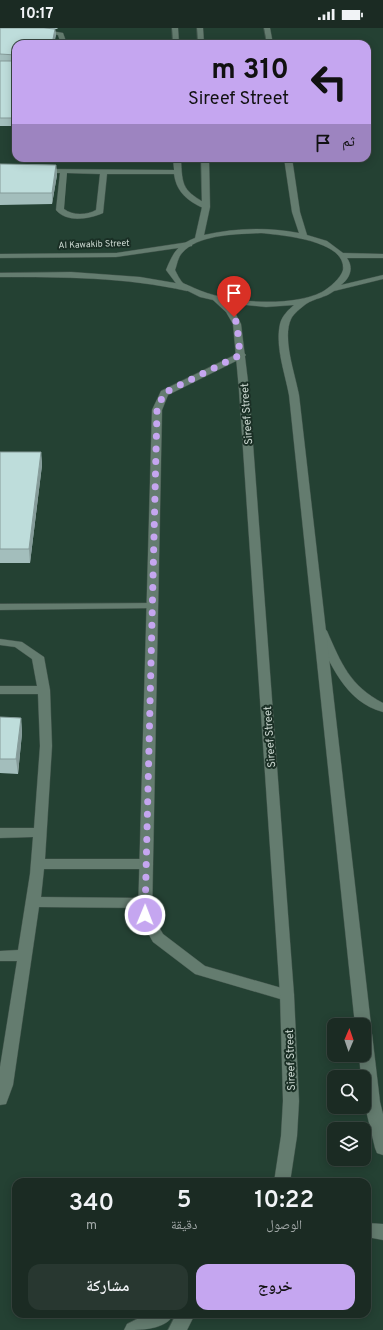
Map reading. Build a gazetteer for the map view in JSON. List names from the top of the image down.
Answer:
{
  "streets": {
    "main road": ["Al Kawakib Street", "Sireef Street"]
  },
  "north": "top",
  "page": {
    "status": "10:17",
    "turn": ["310 m", "Sireef Street"],
    "then": "ثم",
    "eta": [
      "10:22",
      "الوصول",
      "5",
      "دقيقة",
      "340",
      "m"
    ],
    "buttons": ["خروج", "مشاركة"]
  }
}
